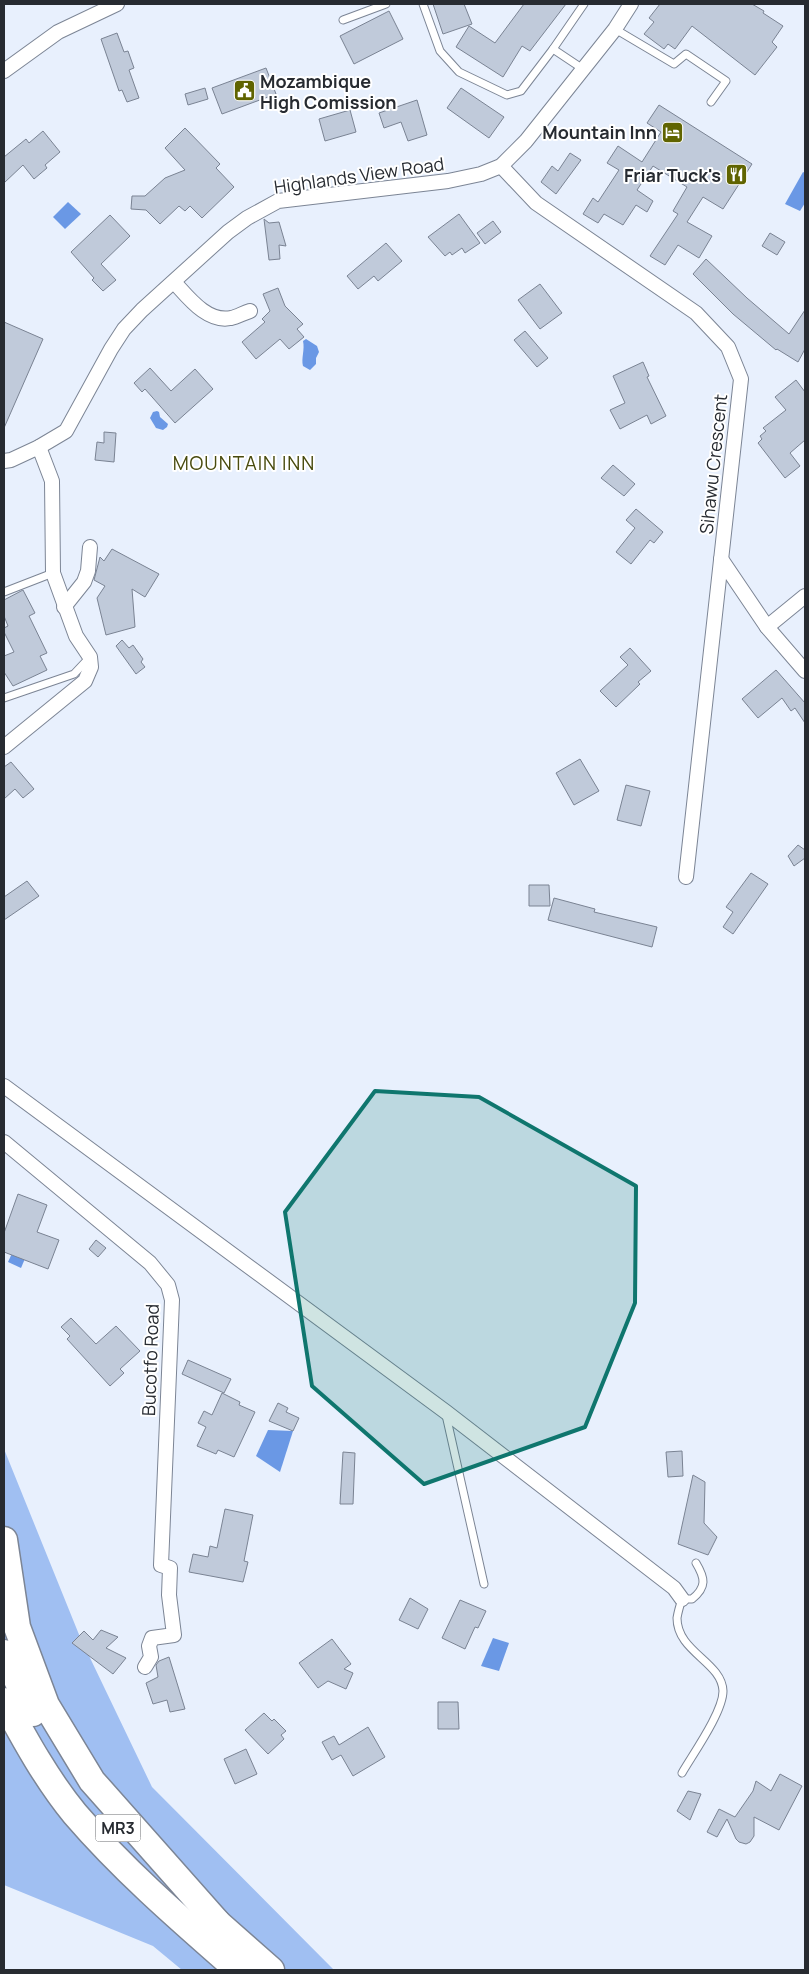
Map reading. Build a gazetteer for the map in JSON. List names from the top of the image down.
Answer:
{
  "streets": {
    "highway": ["MR3"],
    "street": ["Highlands View Road", "Sihawu Crescent", "Bucotfo Road"]
  },
  "crossings": [
    ["Highlands View Road", "Sihawu Crescent"]
  ],
  "districts": ["MOUNTAIN INN"],
  "places": {
    "public building": ["Mozambique High Comission"],
    "hotel": ["Mountain Inn"],
    "restaurant": ["Friar Tuck's"]
  }
}
